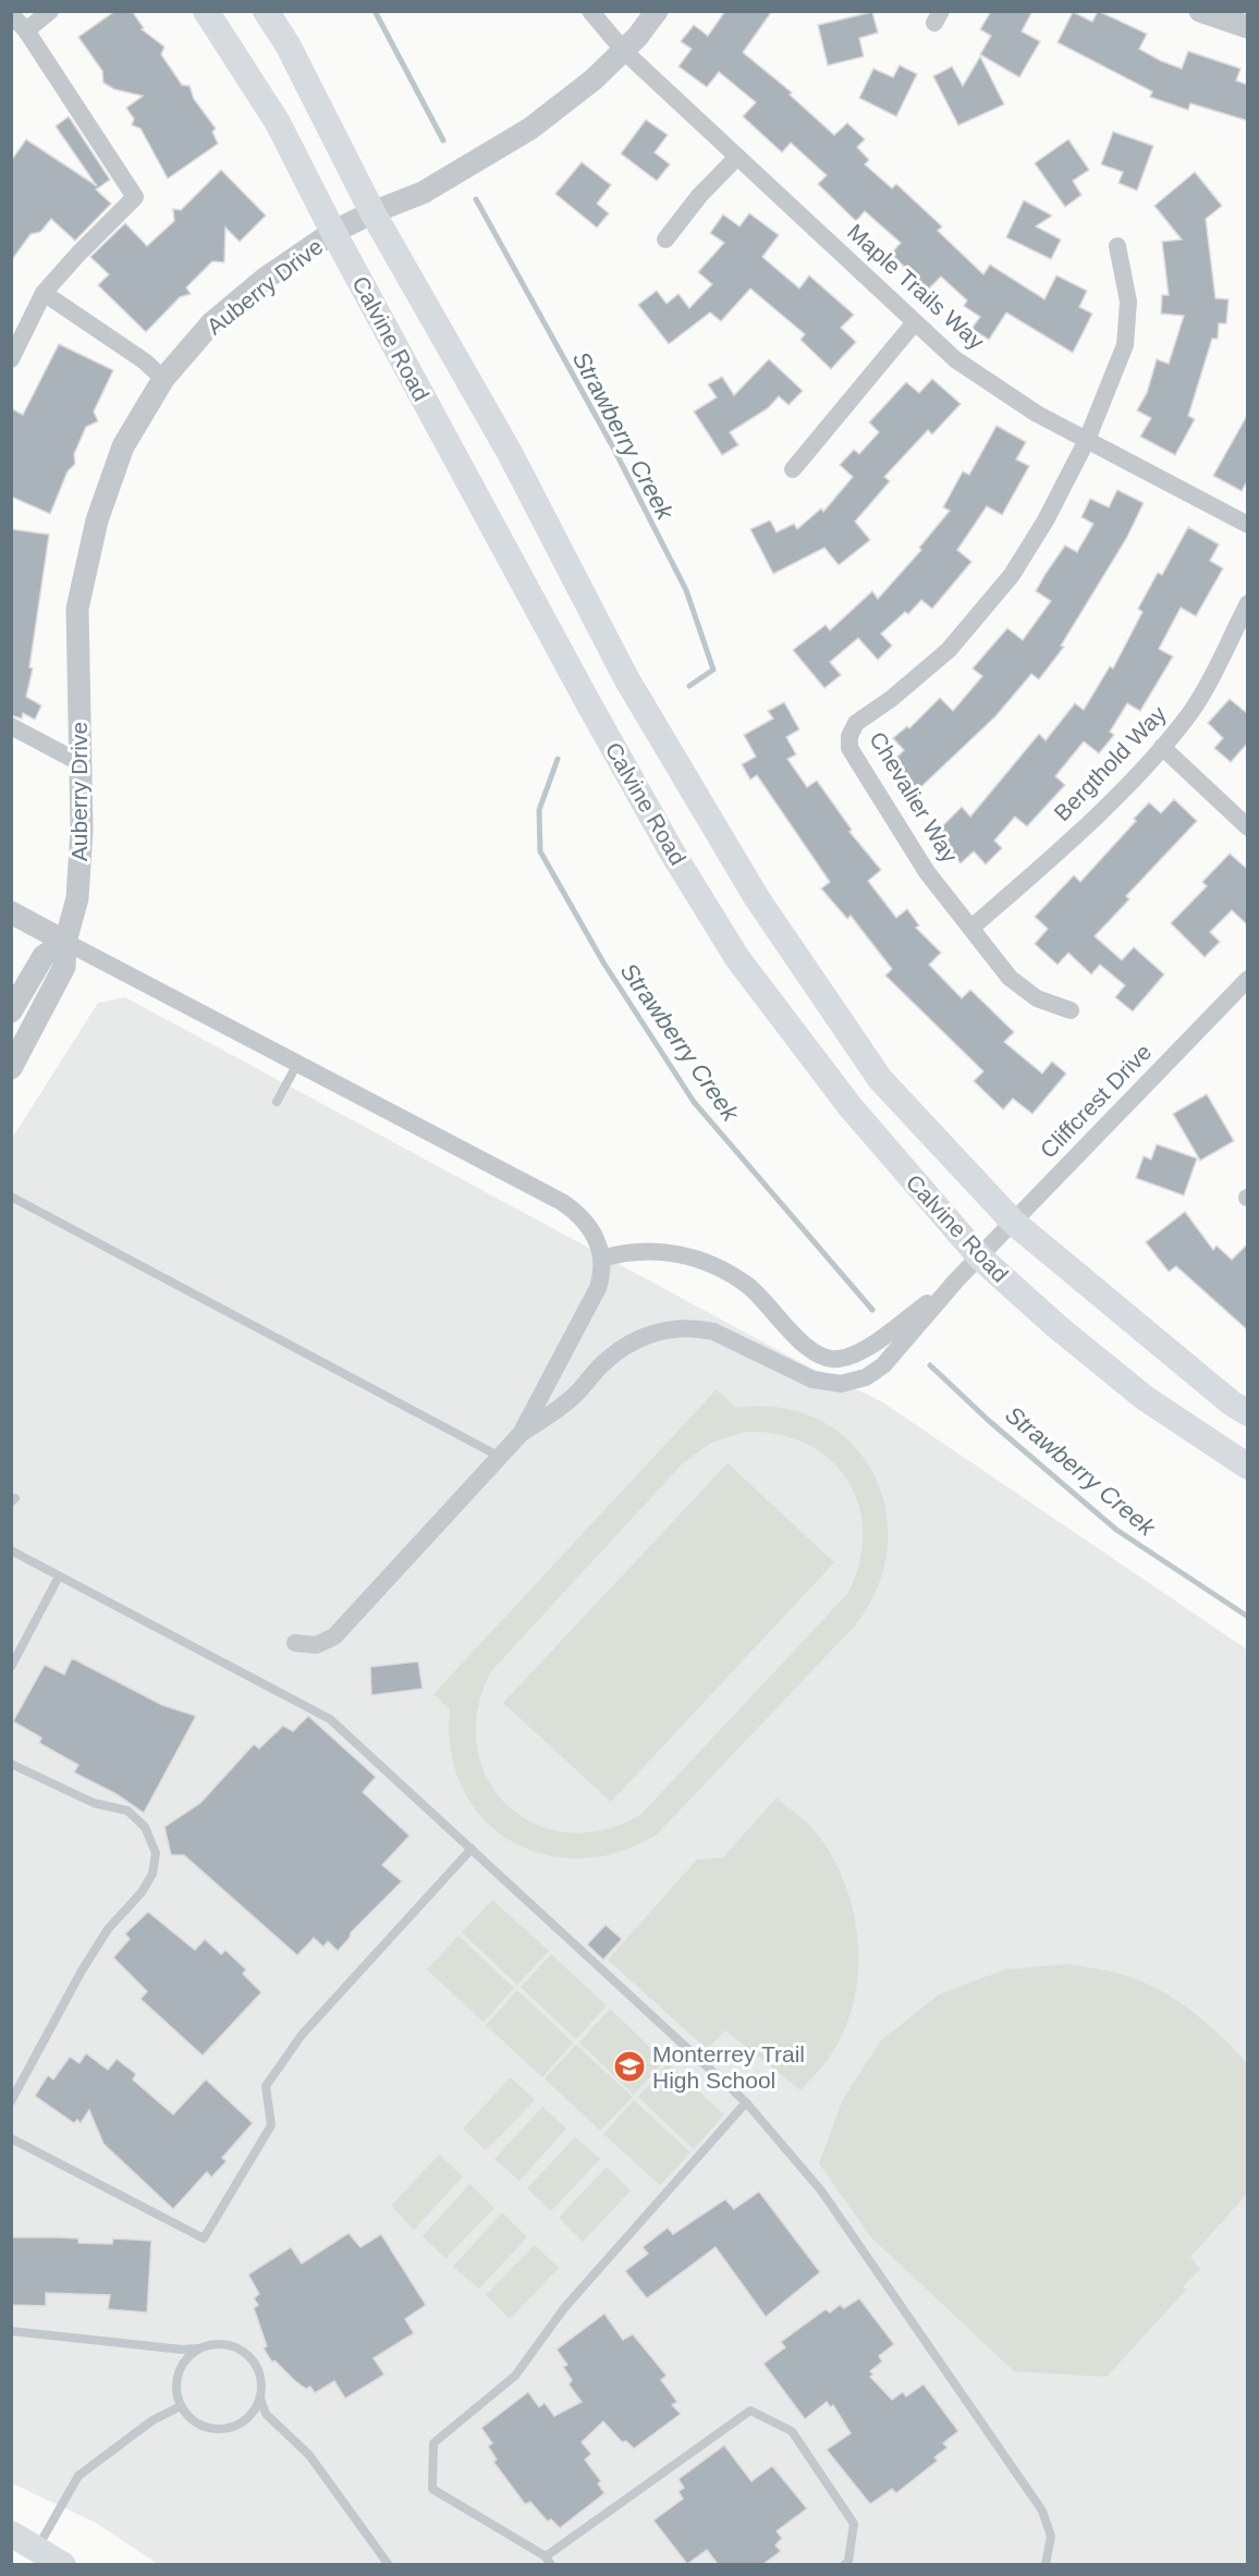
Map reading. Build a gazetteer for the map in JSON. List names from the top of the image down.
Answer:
{
  "streets": {
    "main road": ["Calvine Road"],
    "street": [
      "Auberry Drive",
      "Maple Trails Way",
      "Bergthold Way",
      "Chevalier Way",
      "Cliffcrest Drive"
    ]
  },
  "crossings": [
    ["Auberry Drive", "Maple Trails Way"],
    ["Auberry Drive", "Calvine Road"],
    ["Maple Trails Way", "Chevalier Way"],
    ["Calvine Road", "Cliffcrest Drive"],
    ["Bergthold Way", "Chevalier Way"]
  ],
  "water": ["Strawberry Creek"],
  "places": {
    "school or university": ["Monterrey Trail High School"]
  }
}
